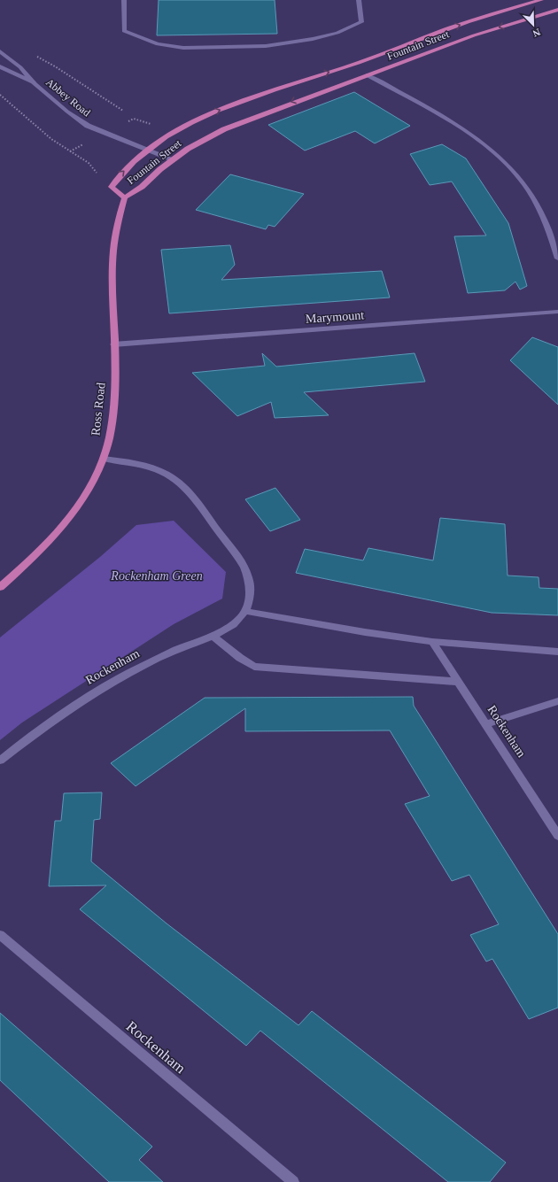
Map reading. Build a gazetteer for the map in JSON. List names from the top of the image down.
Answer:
{
  "streets": {
    "main road": ["Fountain Street", "Ross Road"],
    "street": ["Abbey Road", "Marymount", "Rockenham"]
  },
  "crossings": [
    ["Fountain Street", "Abbey Road"],
    ["Fountain Street", "Ross Road"],
    ["Marymount", "Ross Road"],
    ["Ross Road", "Rockenham"]
  ],
  "parks": ["Rockenham Green"],
  "north": "bottom right"
}
